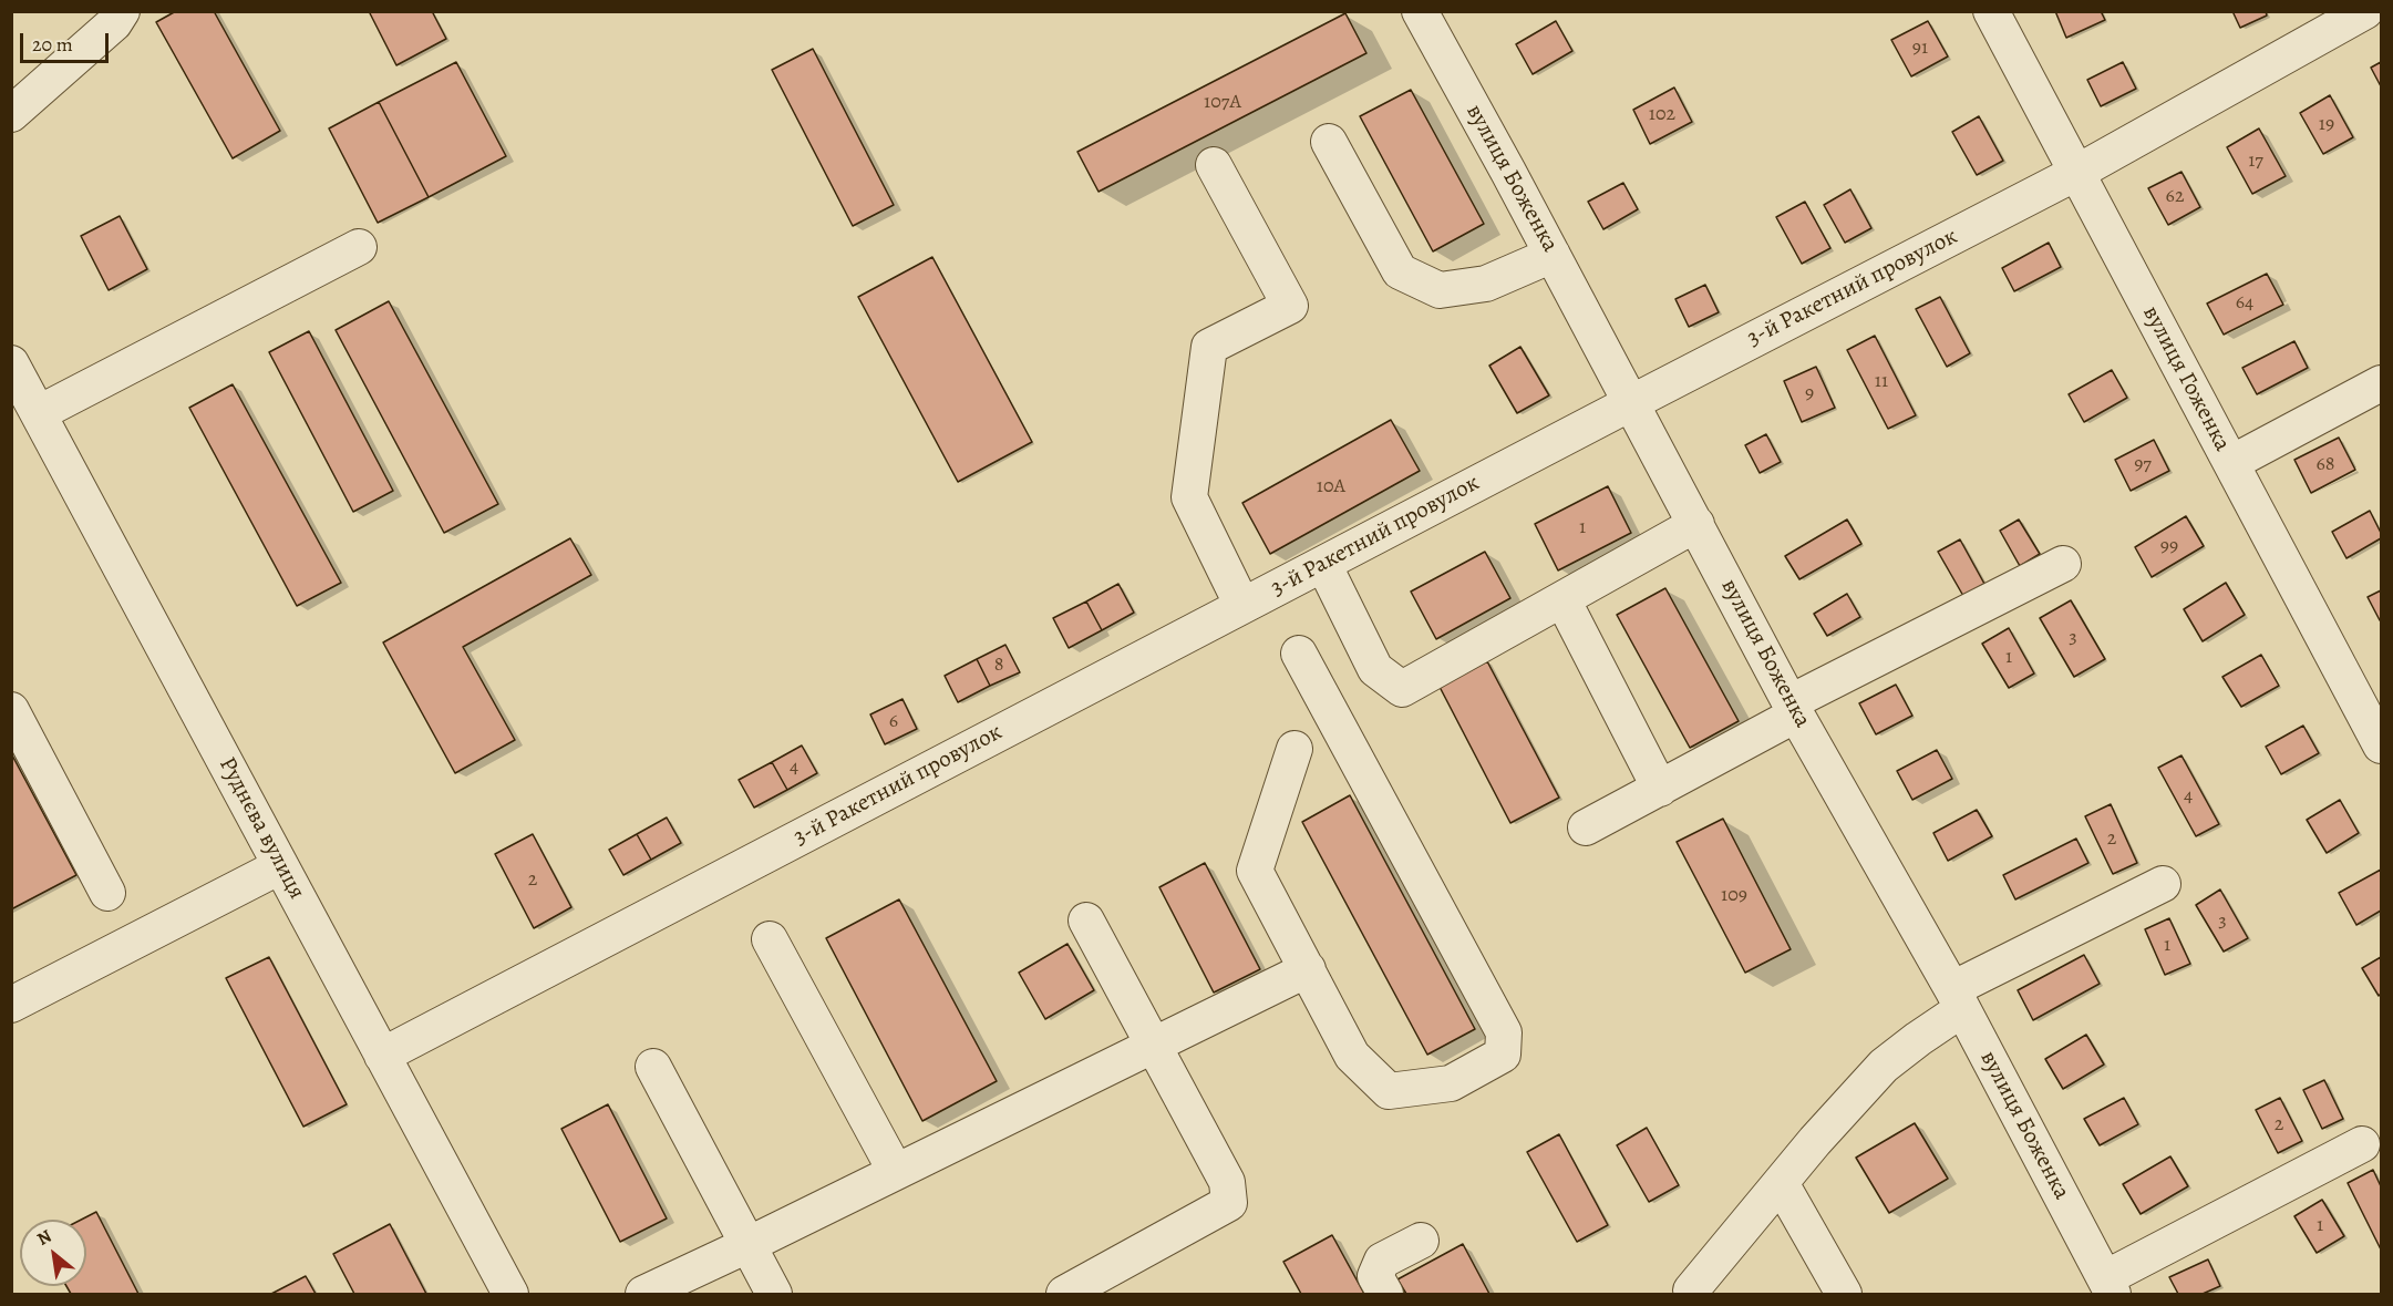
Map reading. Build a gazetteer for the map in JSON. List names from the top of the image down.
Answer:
{
  "streets": {
    "street": [
      "вулиця Боженка",
      "3-й Ракетний провулок",
      "вулиця Гоженка",
      "Руднєва вулиця"
    ]
  },
  "crossings": [
    ["вулиця Боженка", "3-й Ракетний провулок"],
    ["3-й Ракетний провулок", "вулиця Гоженка"],
    ["3-й Ракетний провулок", "Руднєва вулиця"]
  ],
  "house_numbers": [
    "91",
    "107А",
    "102",
    "19",
    "17",
    "62",
    "64",
    "11",
    "9",
    "97",
    "68",
    "10А",
    "1",
    "99",
    "3",
    "1",
    "8",
    "6",
    "4",
    "4",
    "2",
    "2",
    "109",
    "3",
    "1",
    "2",
    "1"
  ],
  "scale_bar": "20 m",
  "north": "top left"
}
